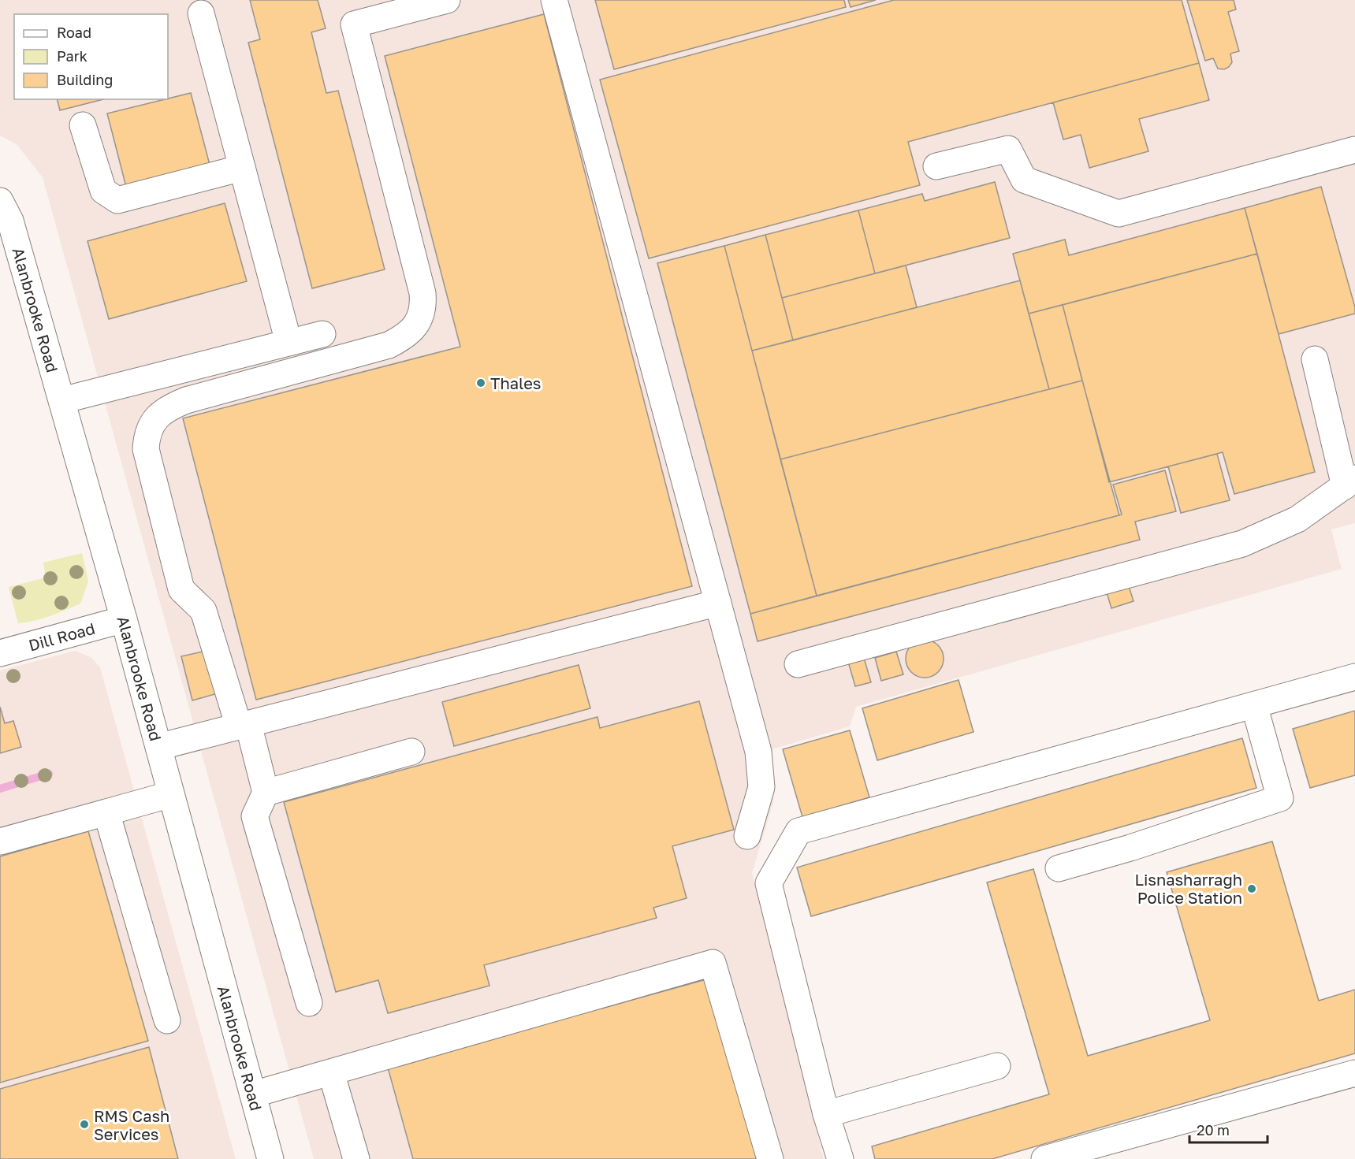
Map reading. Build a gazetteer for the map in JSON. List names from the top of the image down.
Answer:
{
  "streets": {
    "street": ["Alanbrooke Road", "Dill Road"]
  },
  "crossings": [
    ["Alanbrooke Road", "Dill Road"]
  ],
  "places": ["Thales", "Lisnasharragh Police Station", "RMS Cash Services"],
  "legend": ["Road", "Park", "Building"],
  "scale_bar": "20 m"
}
